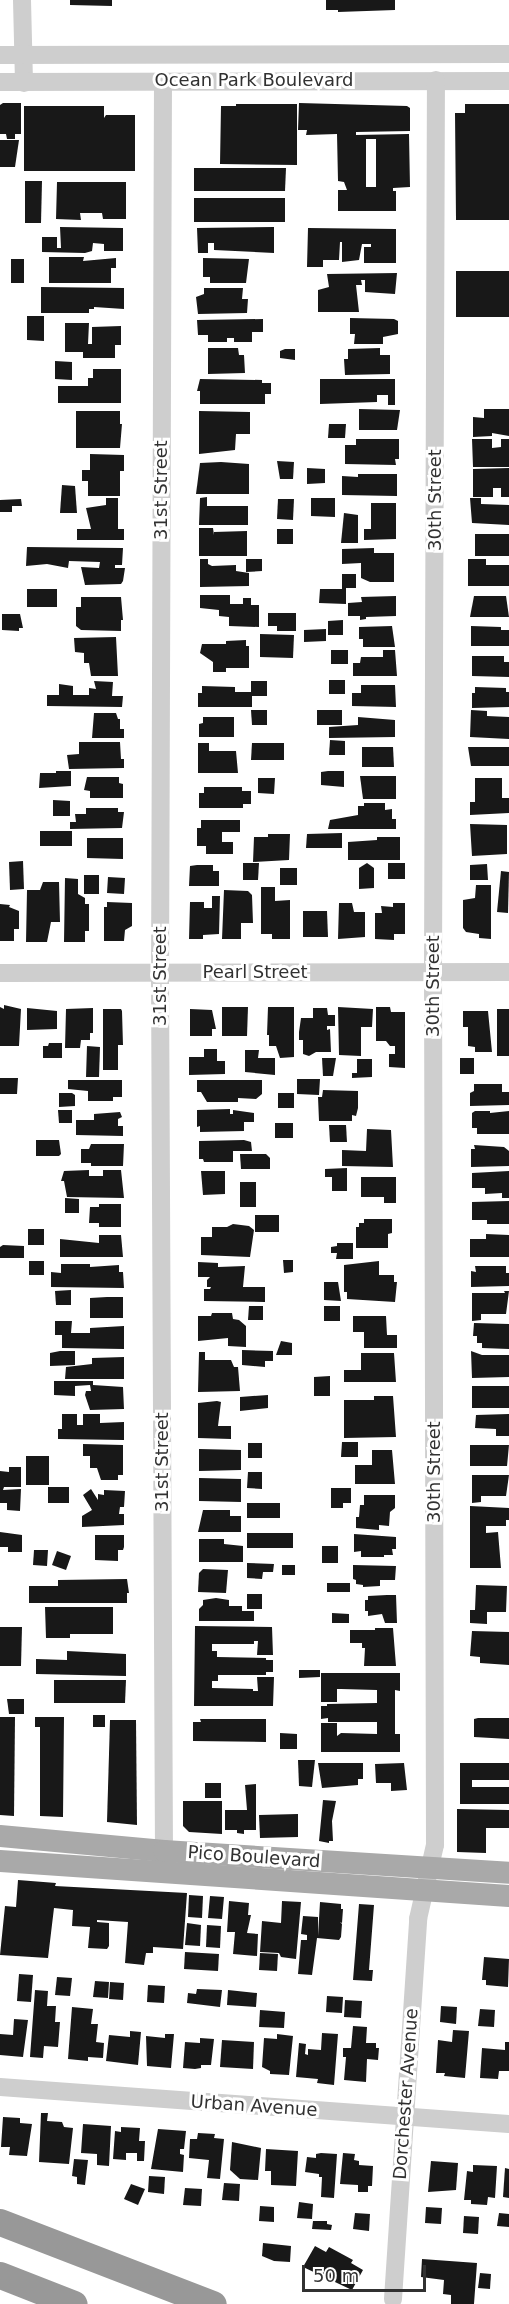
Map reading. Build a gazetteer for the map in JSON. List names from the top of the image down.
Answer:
{
  "streets": {
    "main road": ["Pico Boulevard"],
    "street": [
      "Ocean Park Boulevard",
      "31st Street",
      "30th Street",
      "Pearl Street",
      "Dorchester Avenue",
      "Urban Avenue"
    ]
  },
  "crossings": [
    ["Ocean Park Boulevard", "31st Street"],
    ["Ocean Park Boulevard", "30th Street"],
    ["31st Street", "Pearl Street"],
    ["31st Street", "Pico Boulevard"],
    ["30th Street", "Pearl Street"],
    ["30th Street", "Pico Boulevard"],
    ["30th Street", "Dorchester Avenue"],
    ["Pico Boulevard", "Dorchester Avenue"],
    ["Dorchester Avenue", "Urban Avenue"]
  ],
  "scale_bar": "50 m"
}
